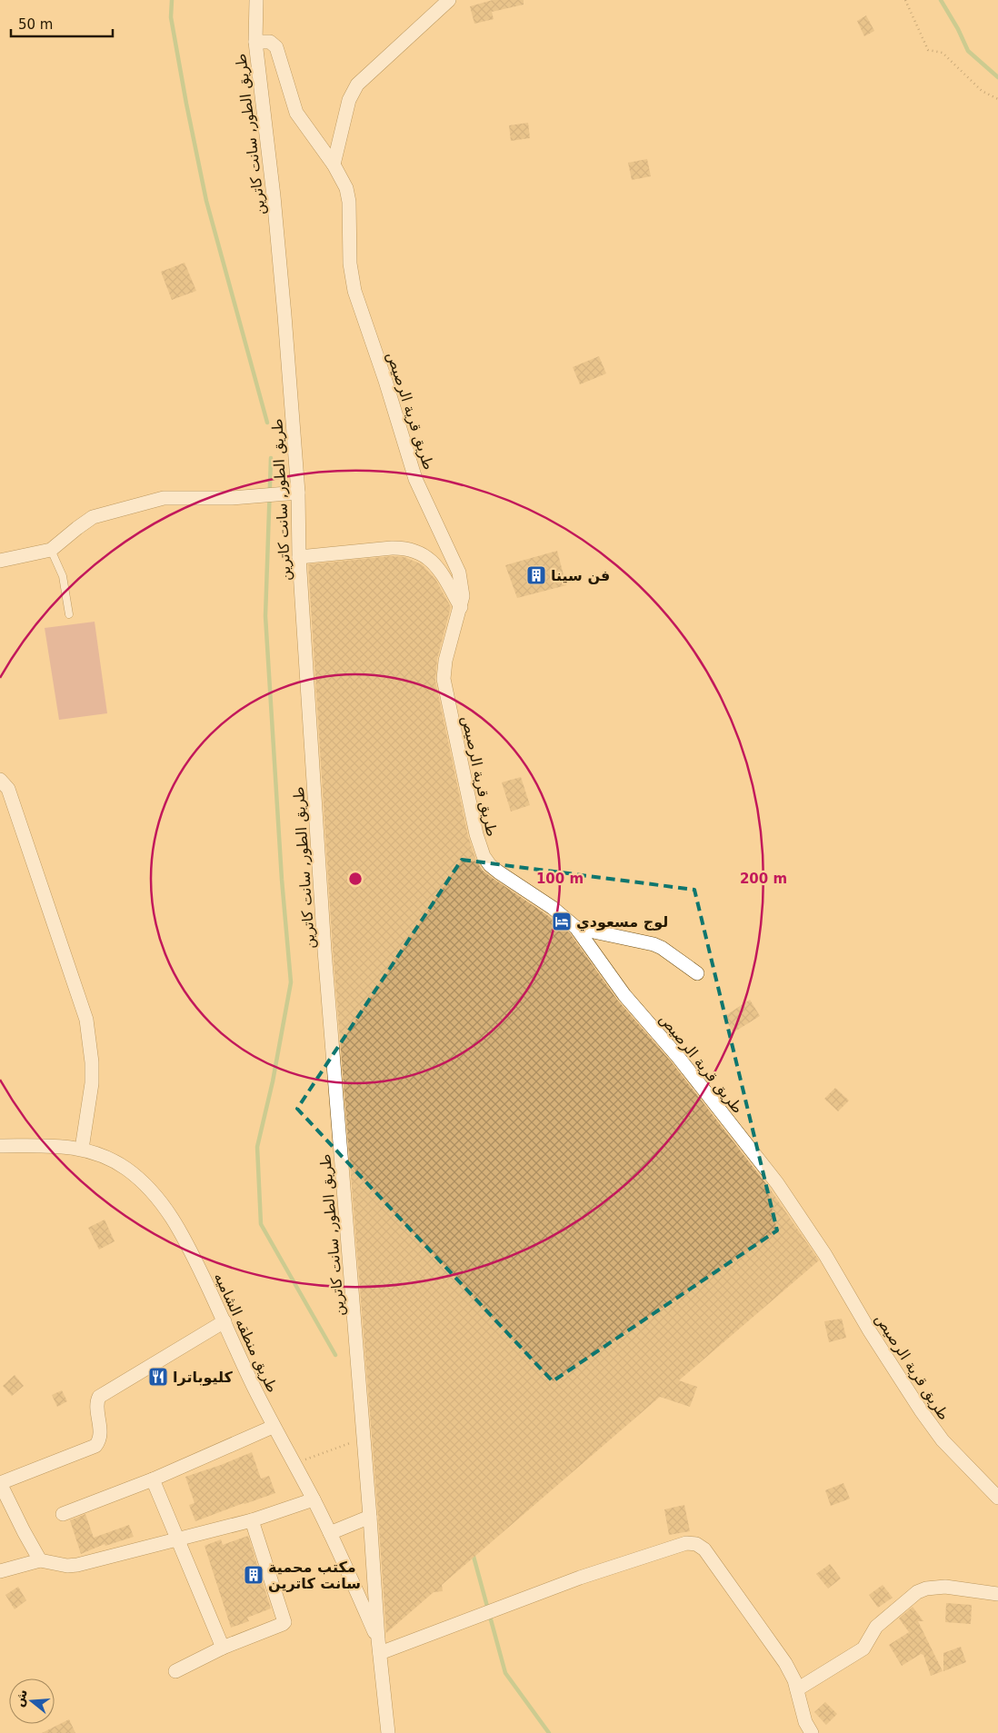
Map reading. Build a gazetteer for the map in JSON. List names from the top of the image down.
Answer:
{
  "streets": {
    "street": ["طريق الطور, سانت كاترين", "طريق قرية الرصيص", "طريق منطقه الشاميه"]
  },
  "crossings": [
    ["طريق الطور, سانت كاترين", "طريق قرية الرصيص"],
    ["طريق الطور, سانت كاترين", "طريق منطقه الشاميه"]
  ],
  "places": {
    "building": ["فن سينا", "مكتب محمية سانت كاترين"],
    "hotel": ["لوج مسعودي"],
    "restaurant": ["كليوباترا"]
  },
  "scale_bar": "50 m",
  "north": "left",
  "rings": ["100 m", "200 m"]
}
